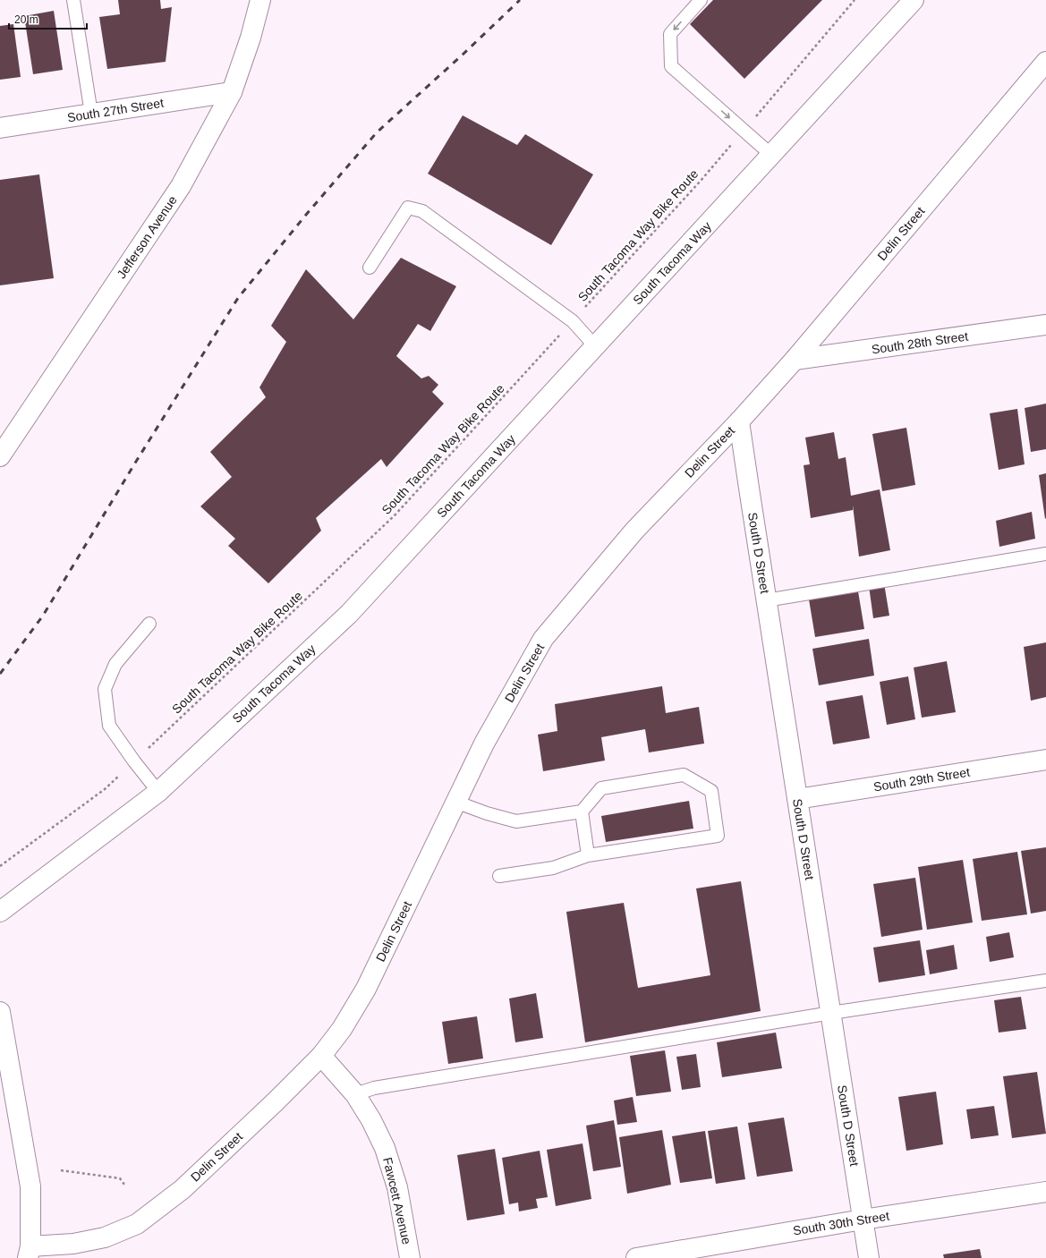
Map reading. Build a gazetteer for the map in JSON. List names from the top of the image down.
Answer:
{
  "streets": {
    "street": [
      "South 27th Street",
      "Delin Street",
      "Jefferson Avenue",
      "South Tacoma Way",
      "South 28th Street",
      "South D Street",
      "South 29th Street",
      "Fawcett Avenue",
      "South 30th Street"
    ],
    "path": ["South Tacoma Way Bike Route"]
  },
  "crossings": [
    ["South 27th Street", "Jefferson Avenue"],
    ["Delin Street", "South 28th Street"],
    ["Delin Street", "South D Street"],
    ["Delin Street", "Fawcett Avenue"],
    ["South D Street", "South 29th Street"],
    ["South D Street", "South 30th Street"]
  ],
  "scale_bar": "20 m"
}
